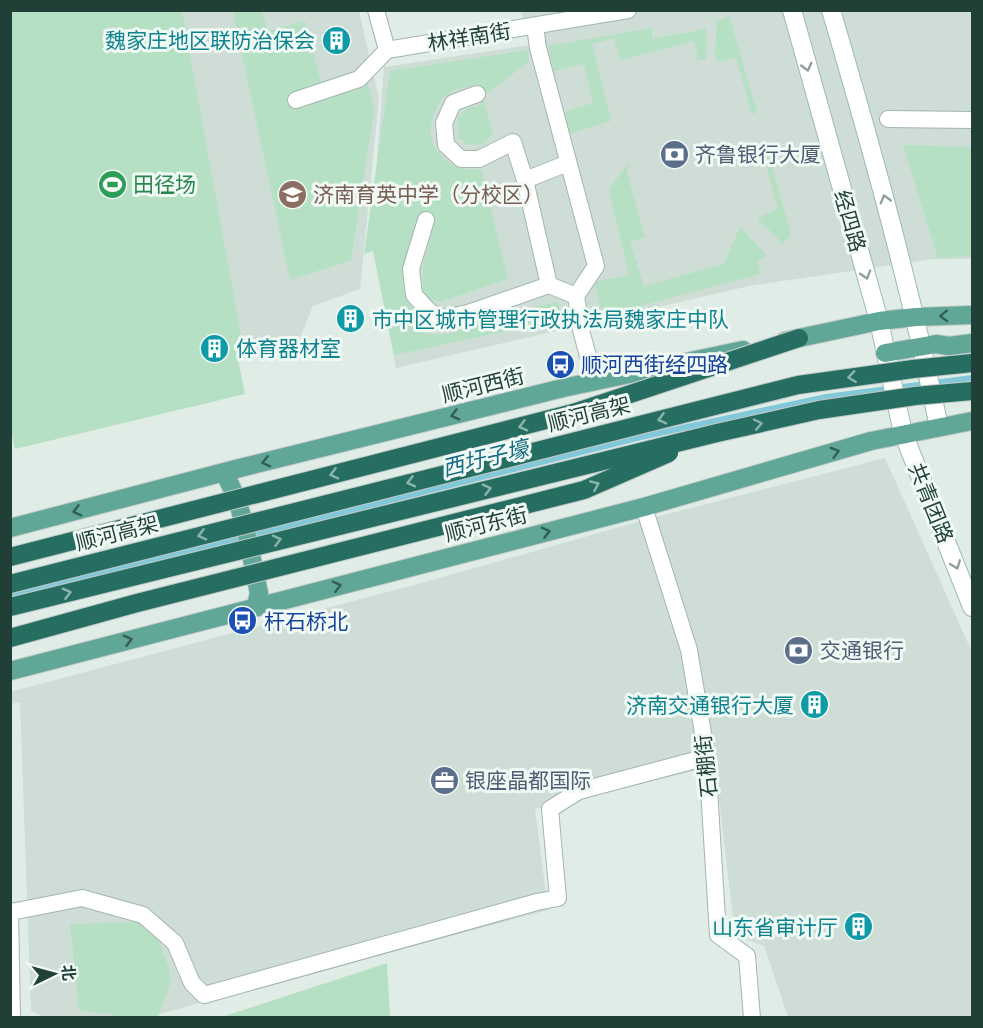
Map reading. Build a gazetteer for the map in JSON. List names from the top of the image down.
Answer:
{
  "streets": {
    "highway": ["顺河高架"],
    "main road": [
      "经四路",
      "顺河西街",
      "共青团路",
      "顺河东街"
    ],
    "street": ["林祥南街", "石棚街"]
  },
  "crossings": [
    ["经四路", "顺河西街"],
    ["经四路", "共青团路"],
    ["经四路", "顺河东街"],
    ["共青团路", "顺河东街"],
    ["顺河东街", "石棚街"]
  ],
  "one_way": ["顺河西街", "共青团路", "顺河东街"],
  "water": ["西圩子壕"],
  "places": {
    "building": [
      "魏家庄地区联防治保会",
      "市中区城市管理行政执法局魏家庄中队",
      "体育器材室",
      "济南交通银行大厦",
      "山东省审计厅"
    ],
    "bank": ["齐鲁银行大厦", "交通银行"],
    "sports": ["田径场"],
    "school or university": ["济南育英中学（分校区）"],
    "bus stop": ["顺河西街经四路", "杆石桥北"],
    "office": ["银座晶都国际"]
  },
  "north": "right"
}
